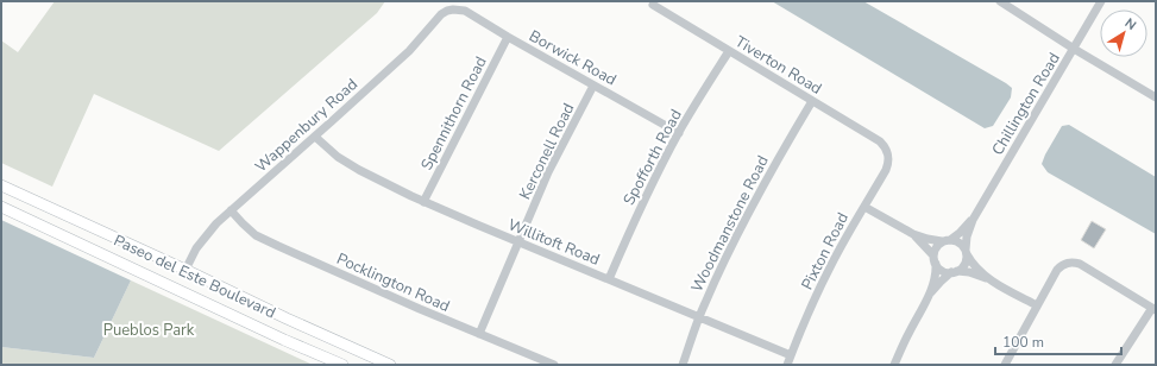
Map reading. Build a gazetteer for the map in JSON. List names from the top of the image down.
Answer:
{
  "streets": {
    "main road": ["Paseo del Este Boulevard"],
    "street": [
      "Borwick Road",
      "Tiverton Road",
      "Chillington Road",
      "Spennithorn Road",
      "Wappenbury Road",
      "Kerconell Road",
      "Spofforth Road",
      "Woodmanstone Road",
      "Willitoft Road",
      "Pixton Road",
      "Pocklington Road"
    ]
  },
  "crossings": [
    ["Borwick Road", "Spennithorn Road"],
    ["Borwick Road", "Wappenbury Road"],
    ["Borwick Road", "Kerconell Road"],
    ["Borwick Road", "Spofforth Road"],
    ["Tiverton Road", "Spofforth Road"],
    ["Tiverton Road", "Woodmanstone Road"],
    ["Tiverton Road", "Pixton Road"],
    ["Spennithorn Road", "Willitoft Road"],
    ["Wappenbury Road", "Willitoft Road"],
    ["Wappenbury Road", "Paseo del Este Boulevard"],
    ["Wappenbury Road", "Pocklington Road"],
    ["Kerconell Road", "Willitoft Road"],
    ["Kerconell Road", "Pocklington Road"],
    ["Spofforth Road", "Willitoft Road"],
    ["Woodmanstone Road", "Willitoft Road"],
    ["Willitoft Road", "Pixton Road"]
  ],
  "parks": ["Pueblos Park"],
  "scale_bar": "100 m",
  "north": "top right"
}
